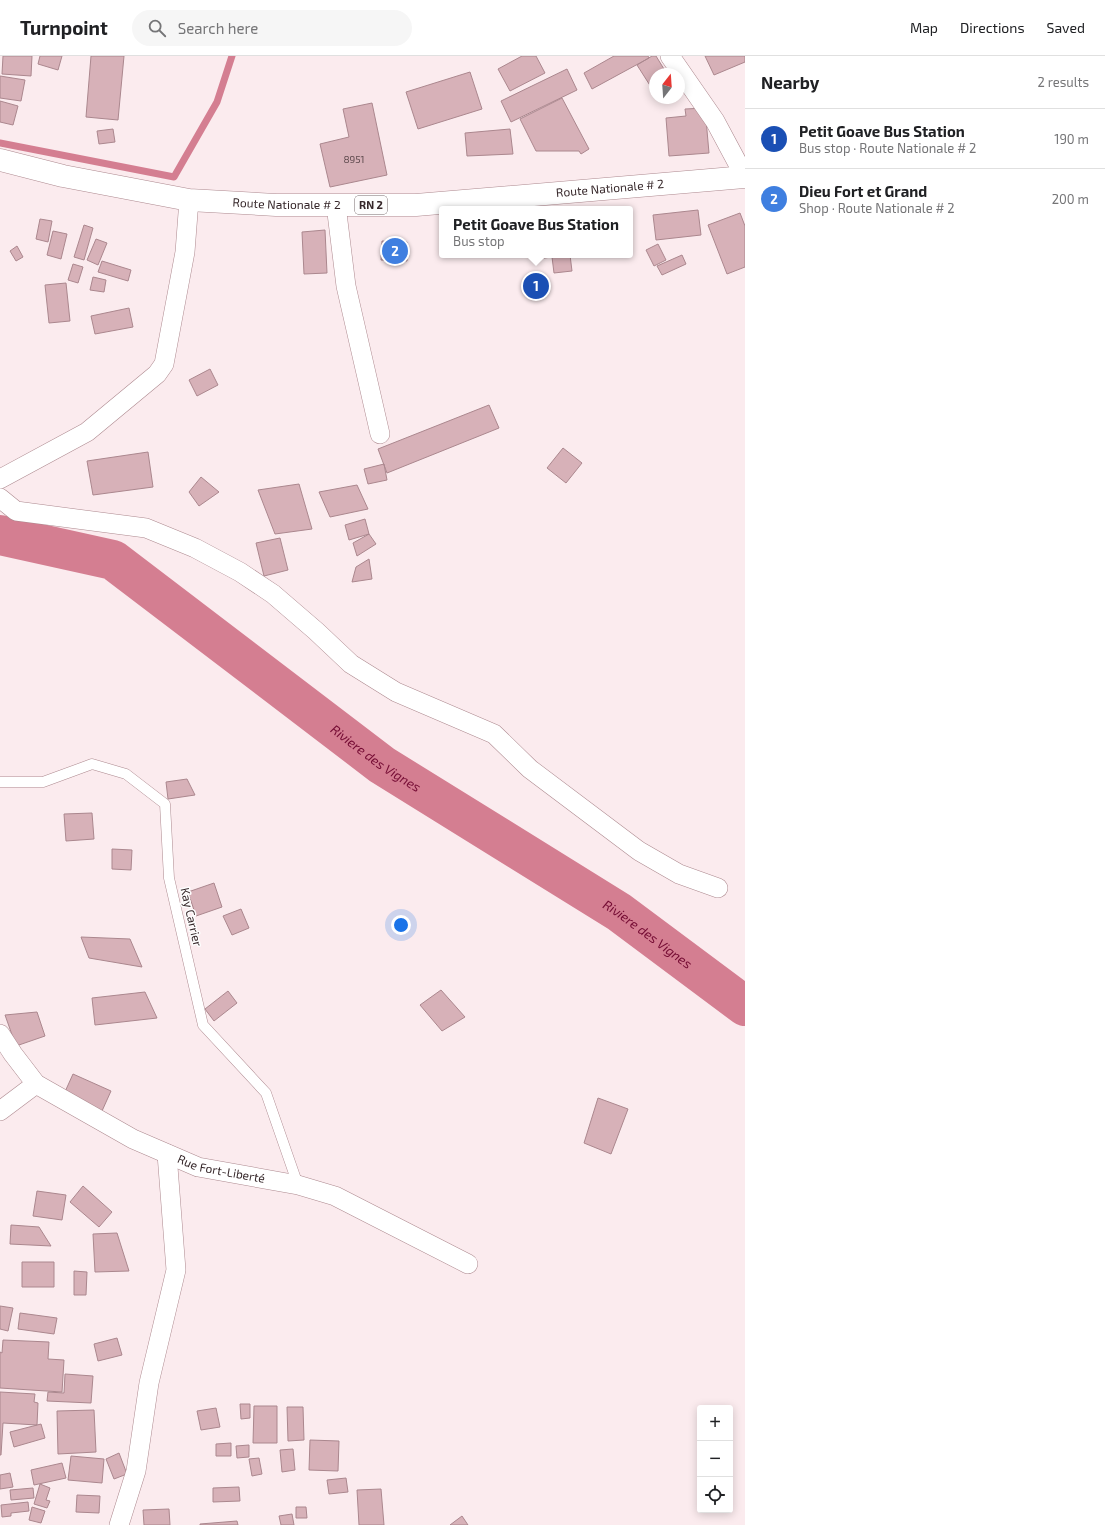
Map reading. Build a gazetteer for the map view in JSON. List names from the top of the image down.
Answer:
{
  "streets": {
    "main road": ["Route Nationale # 2", "RN 2"],
    "street": ["Rue Fort-Liberté"],
    "lane": ["Kay Carrier"]
  },
  "crossings": [
    ["Kay Carrier", "Rue Fort-Liberté"]
  ],
  "water": ["Riviere des Vignes"],
  "house_numbers": ["8951"],
  "north": "top",
  "page": {
    "header": "Turnpoint",
    "search": "Search here",
    "nav": ["Map", "Directions", "Saved"],
    "heading": ["Nearby", "2 results"],
    "list": [
      {
        "mark": "1",
        "name": "Petit Goave Bus Station",
        "note": "Bus stop · Route Nationale # 2",
        "value": "190 m"
      },
      {
        "mark": "2",
        "name": "Dieu Fort et Grand",
        "note": "Shop · Route Nationale # 2",
        "value": "200 m"
      }
    ],
    "popup": ["Petit Goave Bus Station", "Bus stop"],
    "pins": ["2", "1"],
    "map_buttons": ["+", "−"]
  }
}
